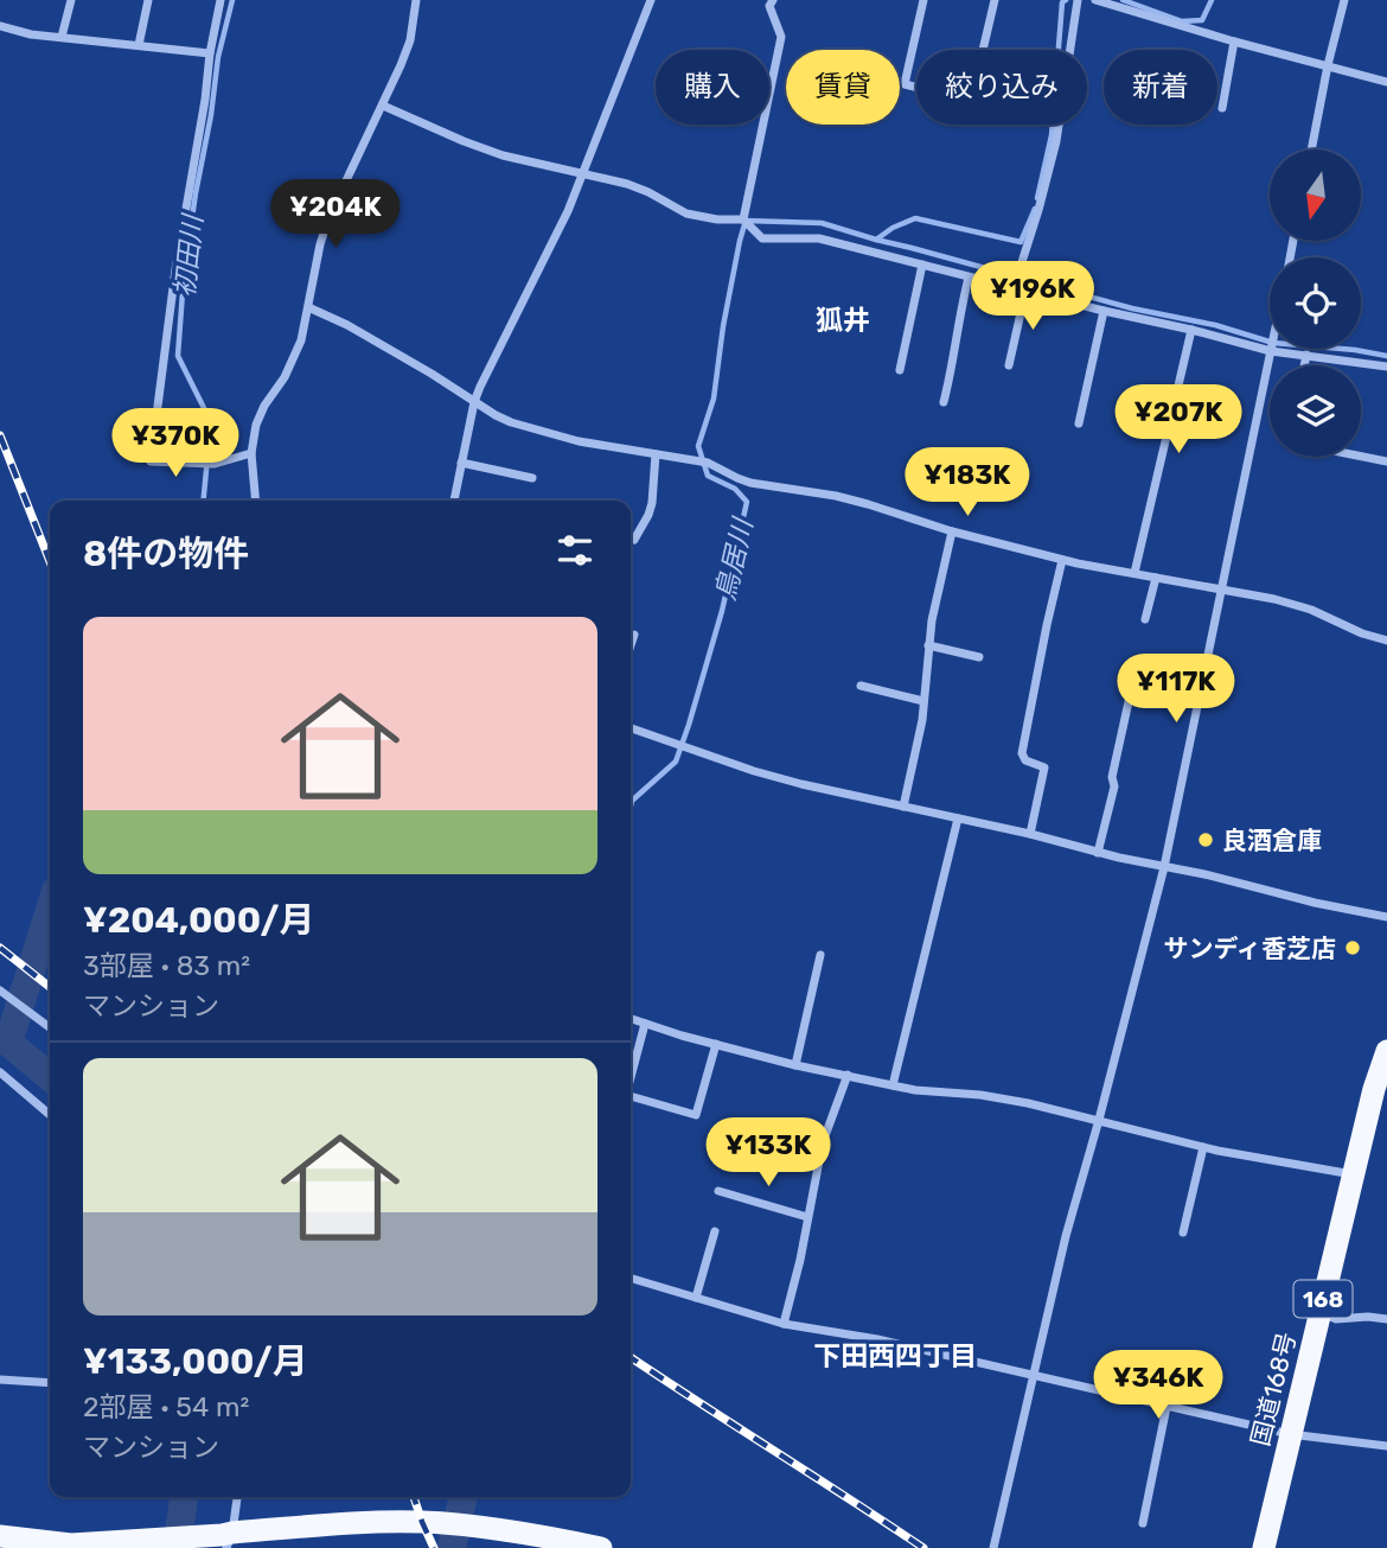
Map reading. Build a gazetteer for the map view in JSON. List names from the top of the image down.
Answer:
{
  "streets": {
    "highway": ["168", "国道168号"]
  },
  "districts": ["狐井", "下田西四丁目"],
  "water": ["初田川", "鳥居川"],
  "places": ["良酒倉庫", "サンディ香芝店"],
  "north": "bottom",
  "page": {
    "chip": [
      "購入",
      "賃貸",
      "絞り込み",
      "新着"
    ],
    "price": [
      "¥204K",
      "¥196K",
      "¥207K",
      "¥370K",
      "¥183K",
      "¥117K",
      "¥133K",
      "¥346K"
    ],
    "heading": "8件の物件",
    "list": [
      {
        "name": "¥204,000/月",
        "note": "3部屋 · 83 m² · マンション"
      },
      {
        "name": "¥133,000/月",
        "note": "2部屋 · 54 m² · マンション"
      }
    ]
  }
}
